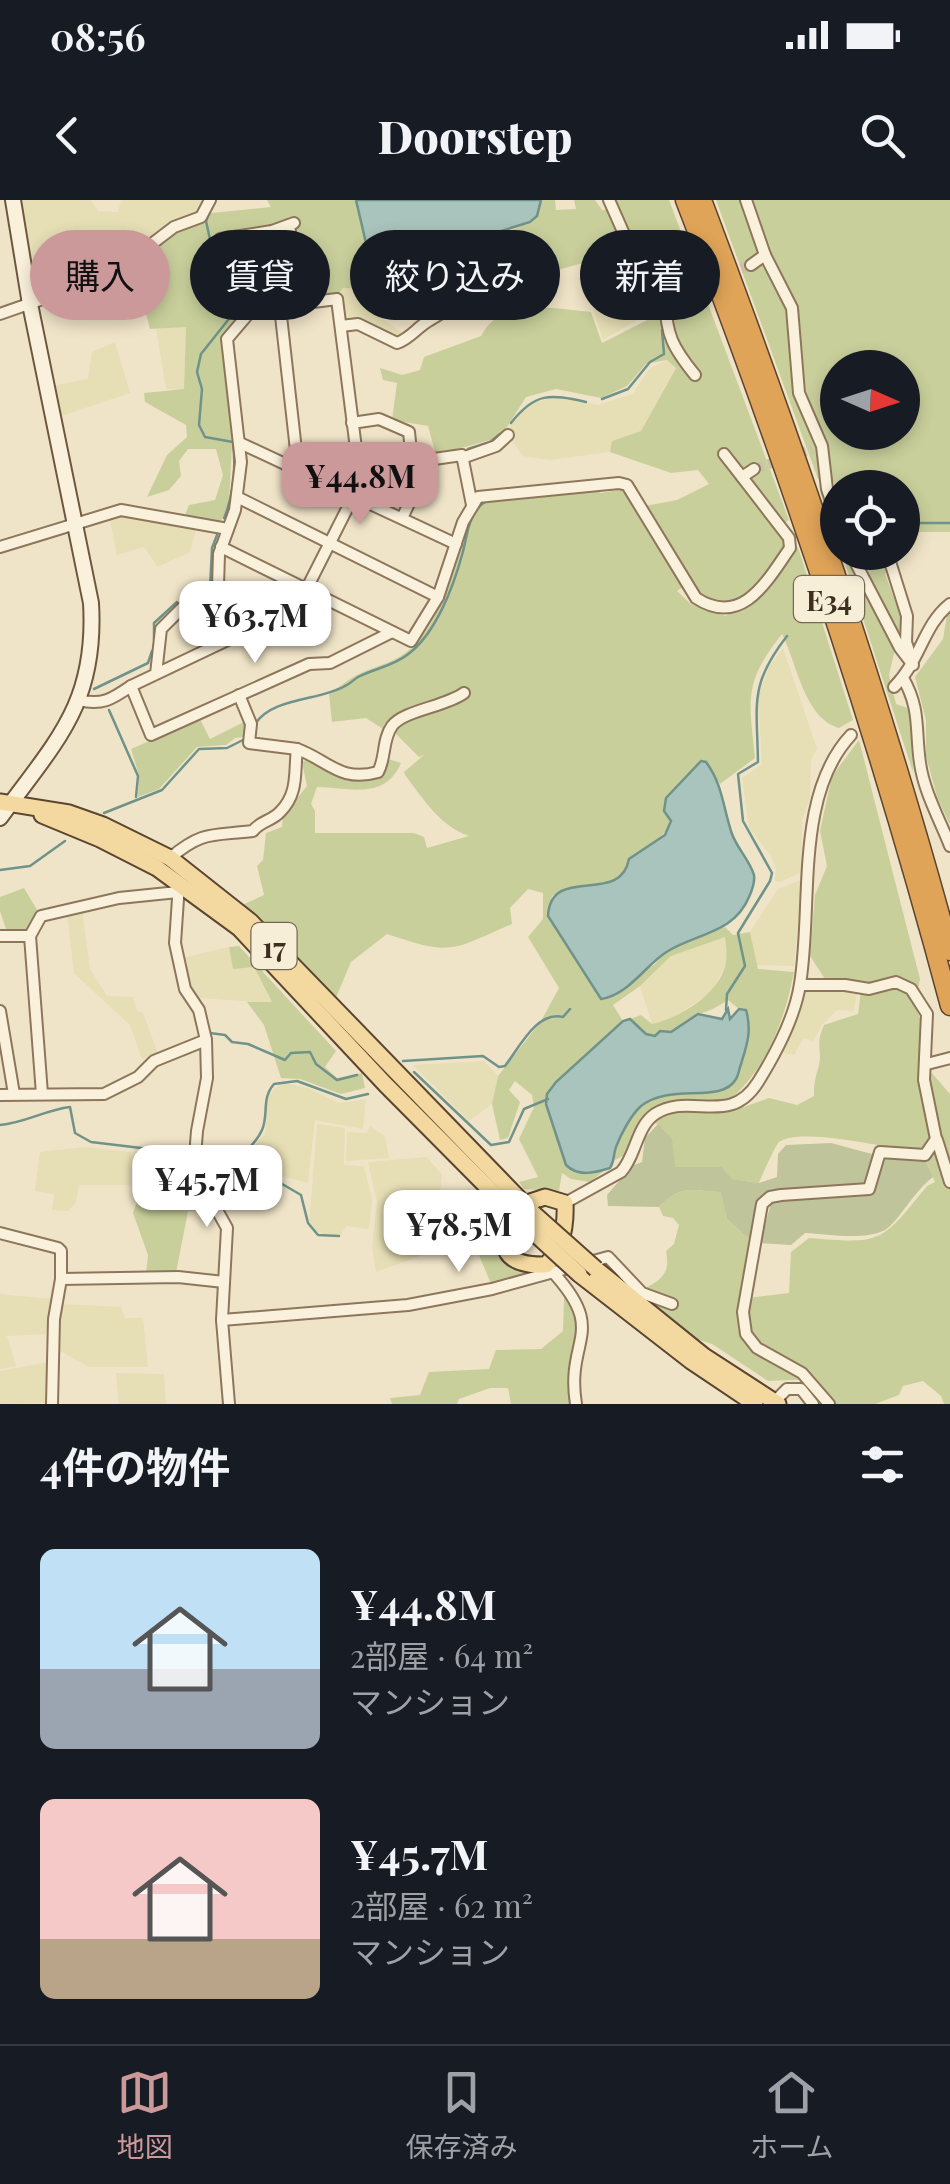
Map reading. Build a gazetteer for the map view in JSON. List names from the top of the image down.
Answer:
{
  "streets": {
    "highway": ["E34"],
    "main road": ["17"]
  },
  "north": "right",
  "page": {
    "status": "08:56",
    "header": "Doorstep",
    "chip": [
      "購入",
      "賃貸",
      "絞り込み",
      "新着"
    ],
    "price": [
      "¥44.8M",
      "¥63.7M",
      "¥45.7M",
      "¥78.5M"
    ],
    "heading": "4件の物件",
    "list": [
      {
        "name": "¥44.8M",
        "note": "2部屋 · 64 m² · マンション"
      },
      {
        "name": "¥45.7M",
        "note": "2部屋 · 62 m² · マンション"
      }
    ],
    "tabs": ["地図", "保存済み", "ホーム"]
  }
}
